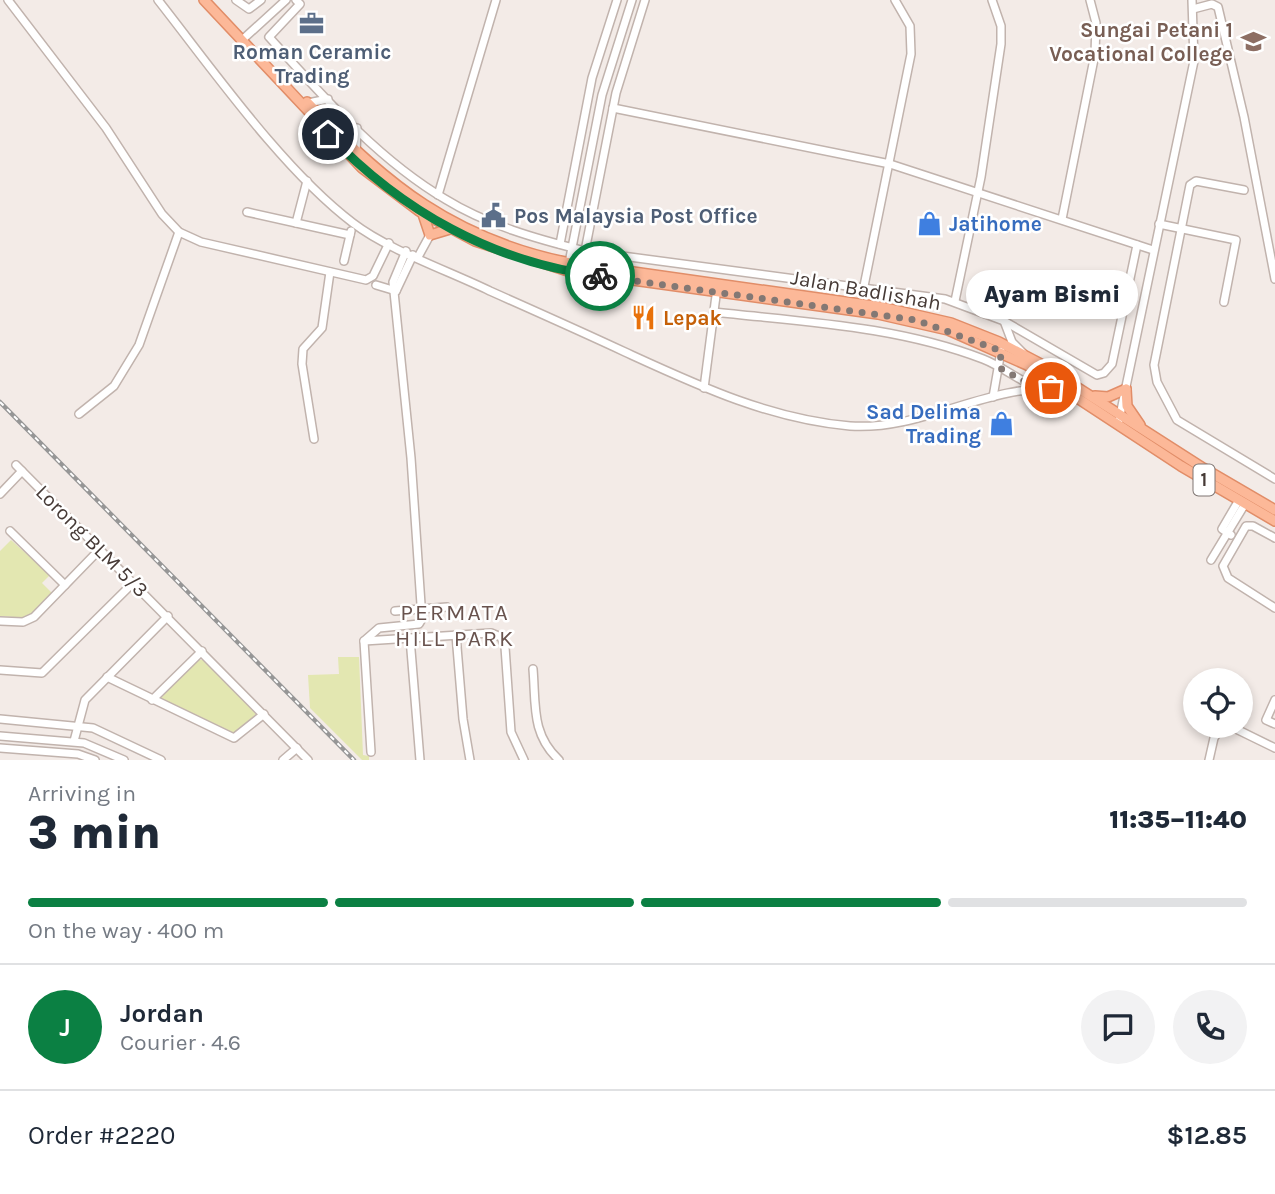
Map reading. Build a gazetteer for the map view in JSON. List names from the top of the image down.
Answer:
{
  "streets": {
    "main road": ["Jalan Badlishah", "1"],
    "street": ["Lorong BLM 5/3"]
  },
  "crossings": [
    ["Jalan Badlishah", "1"]
  ],
  "districts": ["PERMATA HILL PARK"],
  "places": {
    "office": ["Roman Ceramic Trading"],
    "school or university": ["Sungai Petani 1 Vocational College"],
    "public building": ["Pos Malaysia Post Office"],
    "shop": ["Jatihome", "Sad Delima Trading"],
    "restaurant": ["Lepak"],
    "other": ["Ayam Bismi"]
  },
  "page": {
    "bubble": "Ayam Bismi",
    "heading": ["3 min", "Arriving in", "11:35–11:40"],
    "panel": [
      "Jordan",
      "Courier · 4.6",
      "Order #2220",
      "$12.85"
    ],
    "bar": "On the way · 400 m",
    "round": "J"
  }
}
